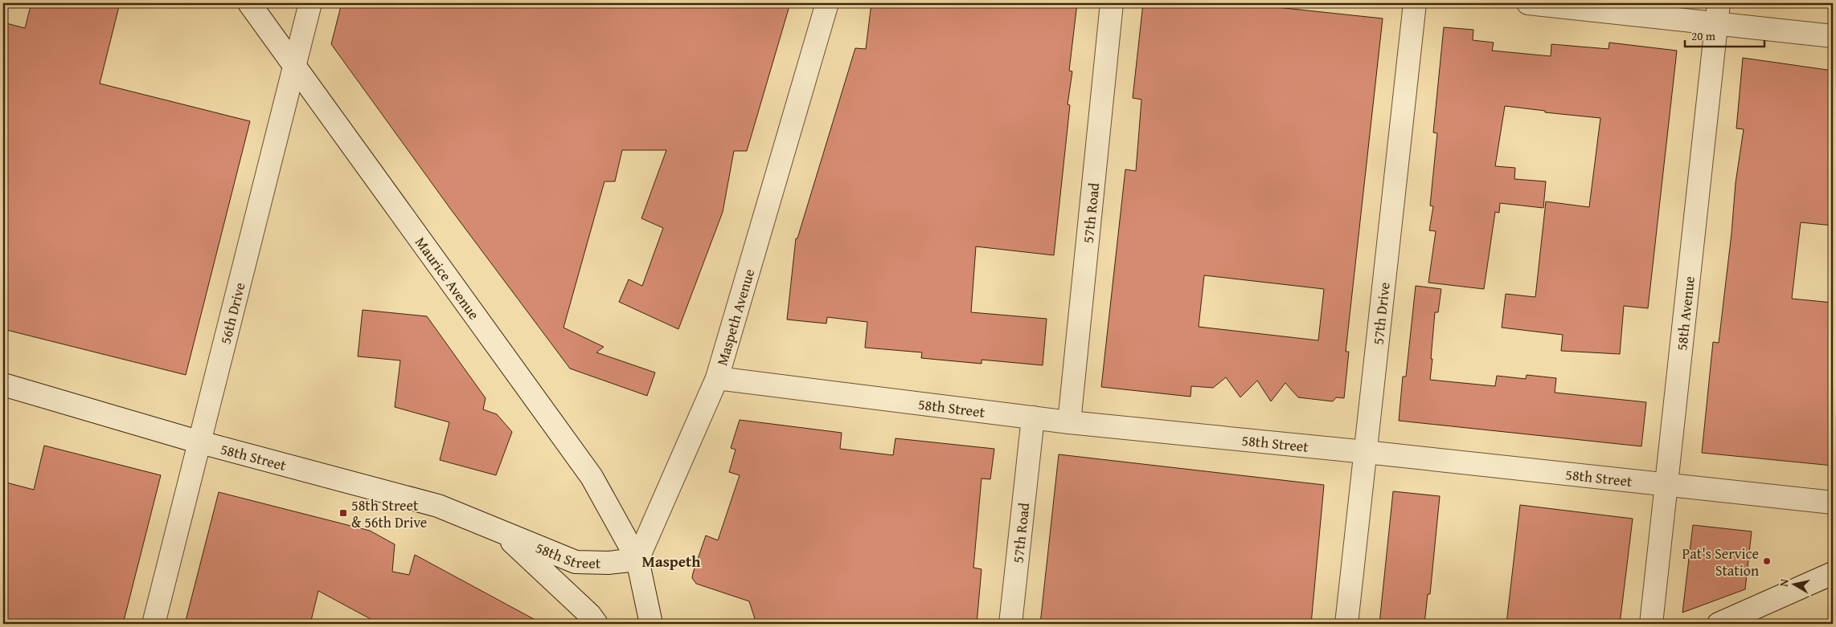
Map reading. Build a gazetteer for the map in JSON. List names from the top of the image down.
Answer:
{
  "streets": {
    "street": [
      "57th Road",
      "Maurice Avenue",
      "58th Avenue",
      "56th Drive",
      "57th Drive",
      "Maspeth Avenue",
      "58th Street"
    ]
  },
  "crossings": [
    ["57th Road", "58th Street"],
    ["Maurice Avenue", "56th Drive"],
    ["Maurice Avenue", "Maspeth Avenue"],
    ["Maurice Avenue", "58th Street"],
    ["58th Avenue", "58th Street"],
    ["56th Drive", "58th Street"],
    ["57th Drive", "58th Street"],
    ["Maspeth Avenue", "58th Street"]
  ],
  "districts": ["Maspeth"],
  "places": {
    "transit": ["58th Street & 56th Drive"],
    "other": ["Pat's Service Station"]
  },
  "scale_bar": "20 m",
  "north": "left"
}
